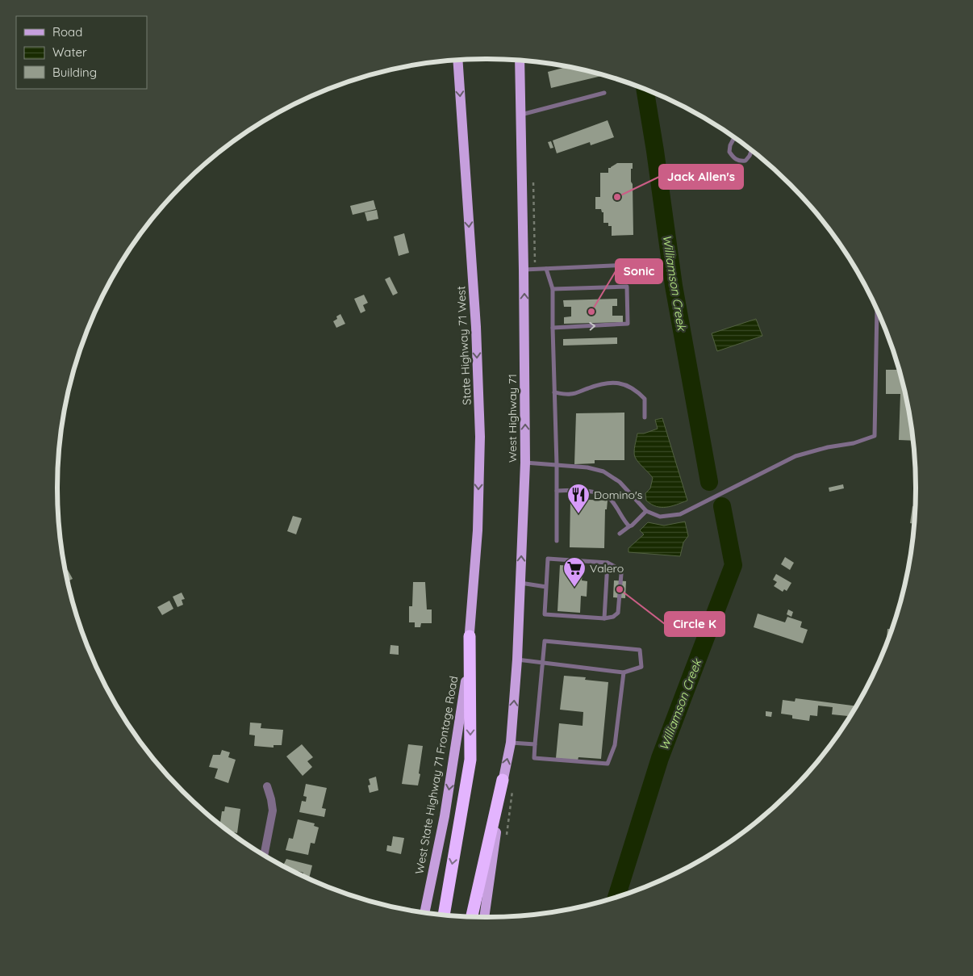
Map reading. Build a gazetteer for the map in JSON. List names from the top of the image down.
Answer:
{
  "streets": {
    "main road": ["State Highway 71 West", "West Highway 71", "West State Highway 71 Frontage Road"]
  },
  "crossings": [
    ["State Highway 71 West", "West State Highway 71 Frontage Road"]
  ],
  "one_way": ["State Highway 71 West", "West Highway 71", "West State Highway 71 Frontage Road"],
  "water": ["Williamson Creek"],
  "places": {
    "other": ["Jack Allen's", "Sonic", "Circle K"],
    "restaurant": ["Domino's"],
    "supermarket": ["Valero"]
  },
  "legend": ["Road", "Water", "Building"]
}
